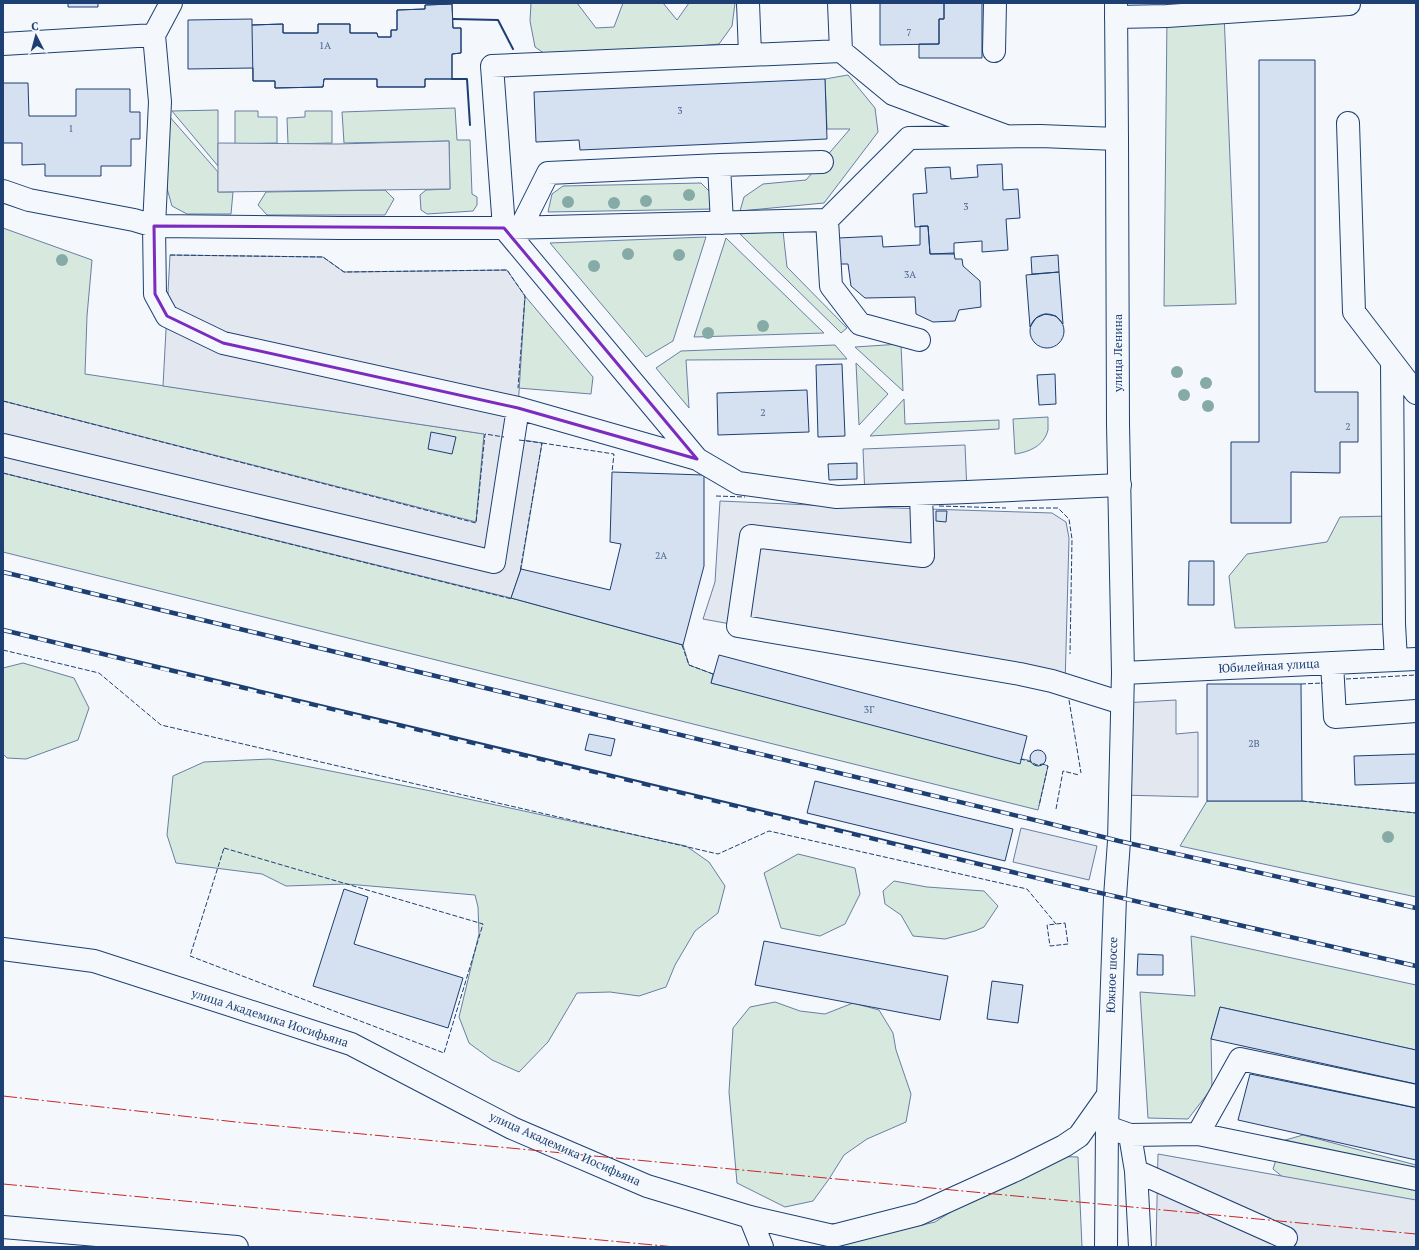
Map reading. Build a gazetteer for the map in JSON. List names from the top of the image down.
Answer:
{
  "streets": {
    "street": [
      "улица Ленина",
      "Юбилейная улица",
      "Южное шоссе",
      "улица Академика Иосифьяна"
    ]
  },
  "crossings": [
    ["улица Ленина", "Юбилейная улица"],
    ["улица Ленина", "Южное шоссе"],
    ["Южное шоссе", "улица Академика Иосифьяна"]
  ],
  "house_numbers": [
    "7",
    "1А",
    "3",
    "1",
    "3",
    "3А",
    "2",
    "2",
    "2А",
    "3Г",
    "2В"
  ],
  "north": "top"
}
